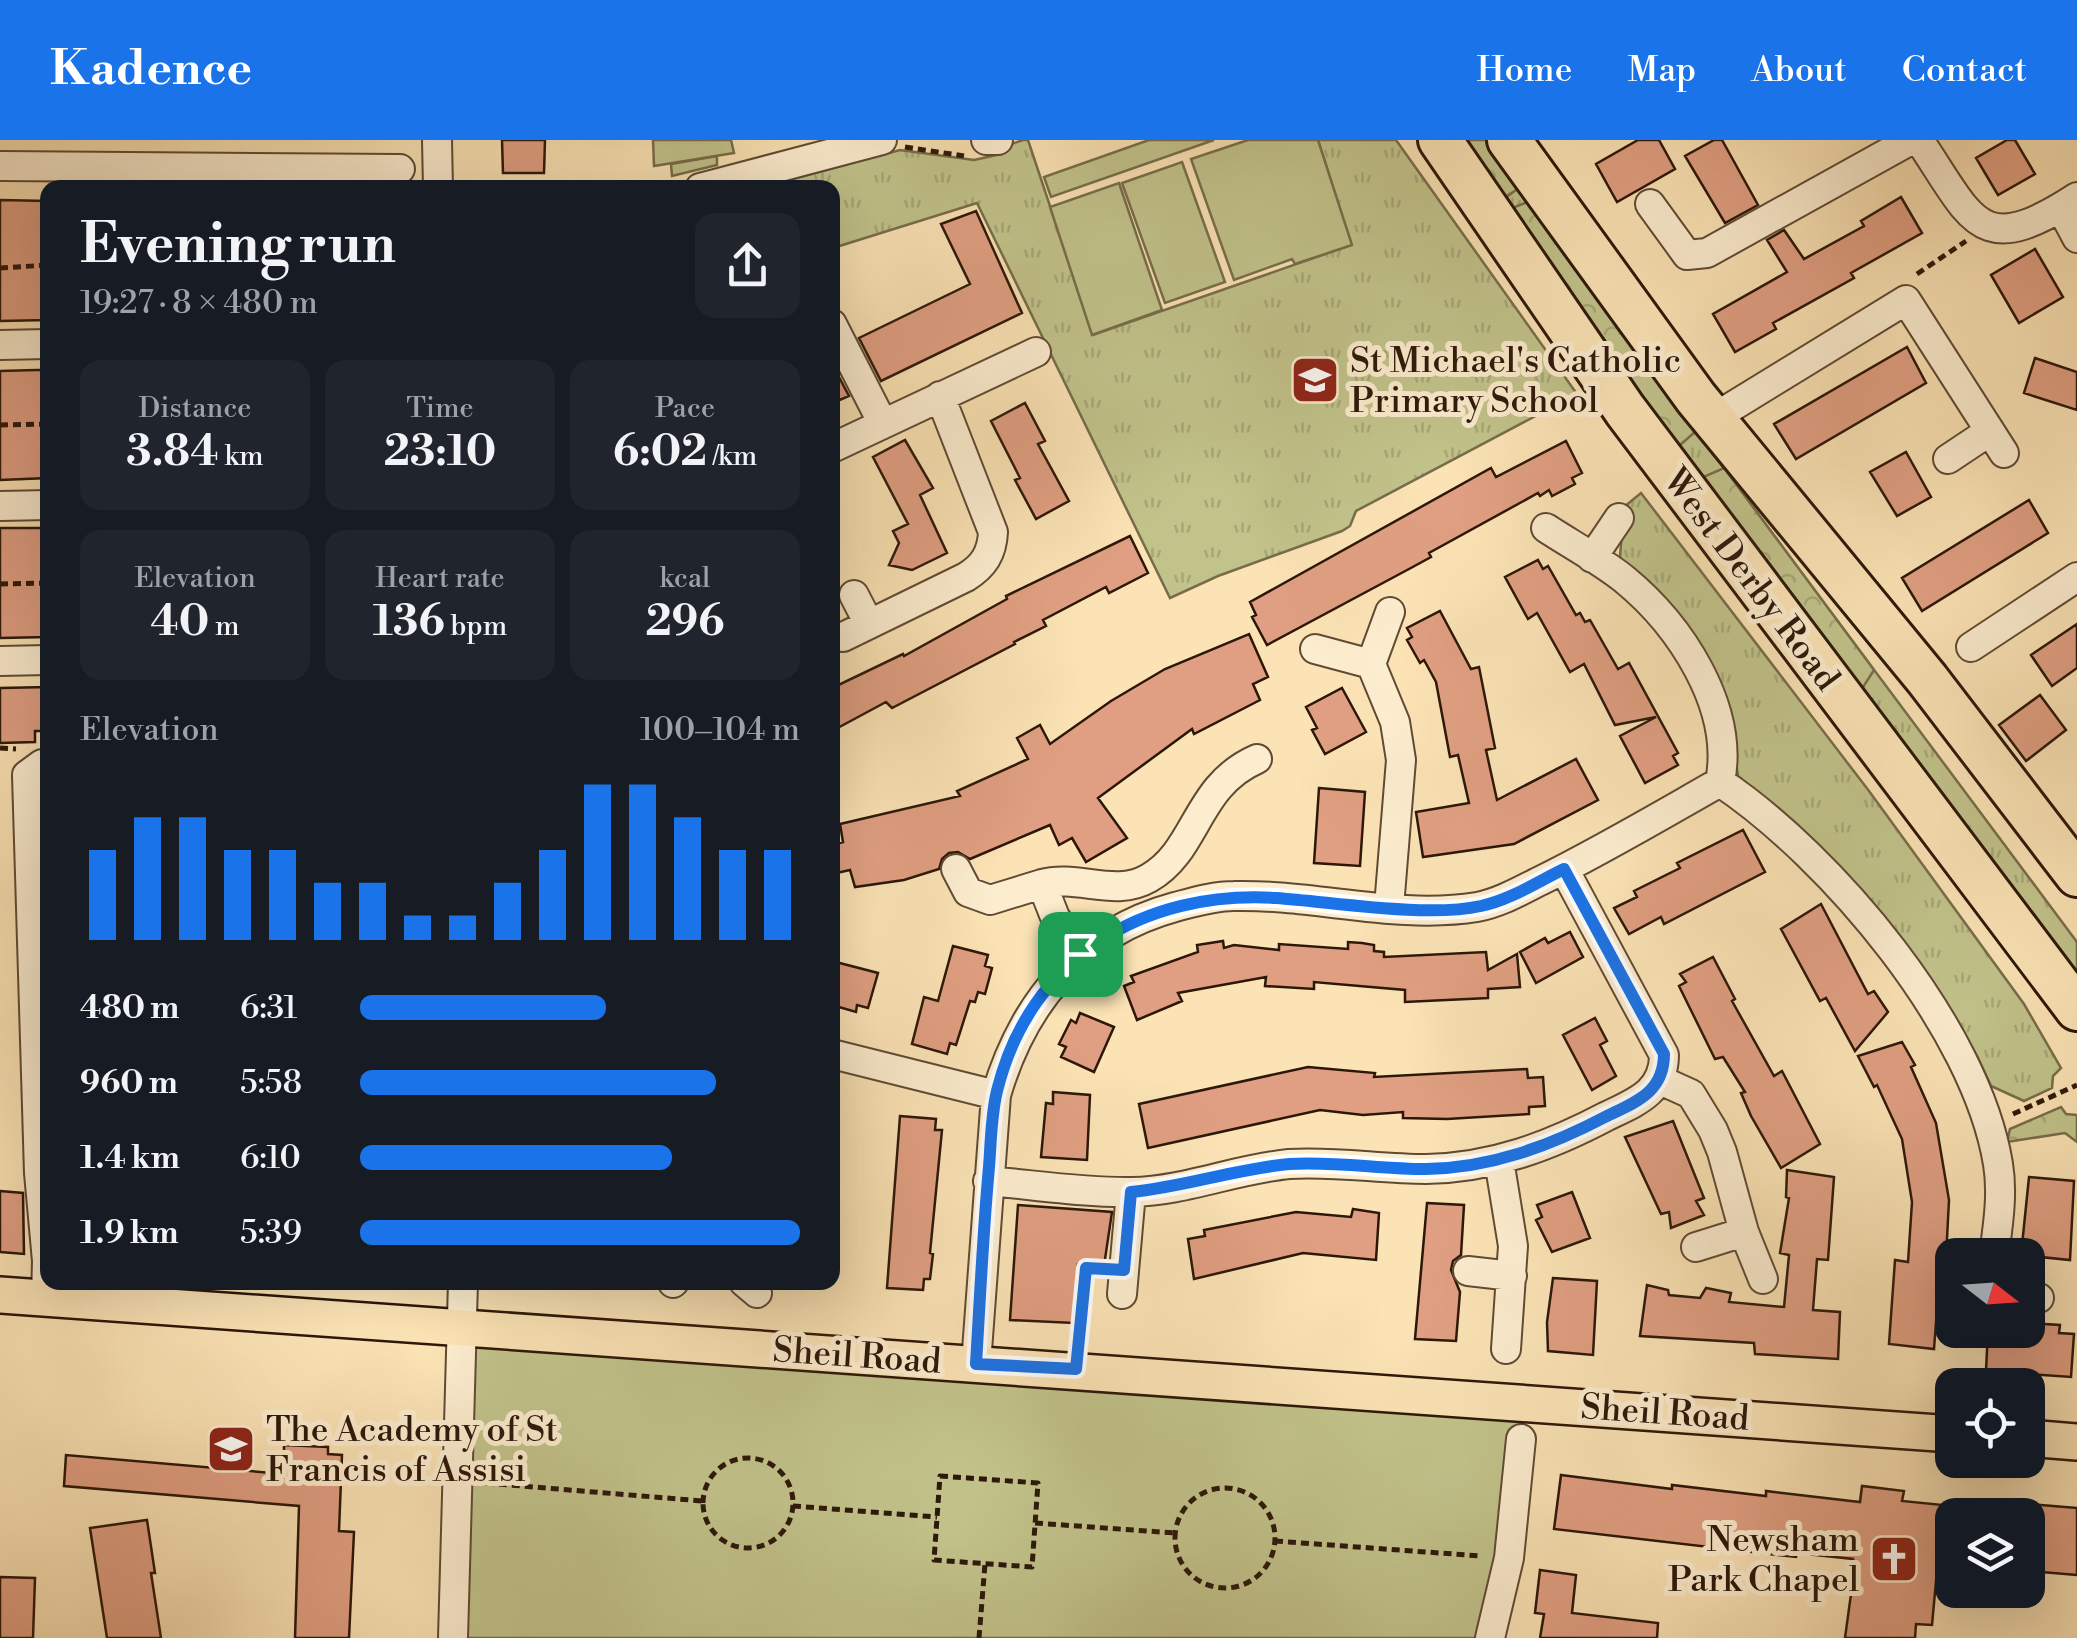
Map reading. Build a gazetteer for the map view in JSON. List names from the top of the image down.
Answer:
{
  "streets": {
    "highway": ["West Derby Road"],
    "main road": ["Sheil Road"]
  },
  "places": {
    "school or university": ["St Michael's Catholic Primary School", "The Academy of St Francis of Assisi"],
    "church": ["Newsham Park Chapel"]
  },
  "north": "right",
  "page": {
    "header": "Kadence",
    "nav": [
      "Home",
      "Map",
      "About",
      "Contact"
    ],
    "heading": ["Evening run", "19:27 · 8 × 480 m"],
    "stats": [
      ["Distance", "3.84 km"],
      ["Time", "23:10"],
      ["Pace", "6:02 /km"],
      ["Elevation", "40 m"],
      ["Heart rate", "136 bpm"],
      ["kcal", "296"]
    ],
    "chart": ["Elevation", "100–104 m"],
    "list": [
      {
        "name": "480 m",
        "note": "6:31"
      },
      {
        "name": "960 m",
        "note": "5:58"
      },
      {
        "name": "1.4 km",
        "note": "6:10"
      },
      {
        "name": "1.9 km",
        "note": "5:39"
      }
    ]
  }
}
